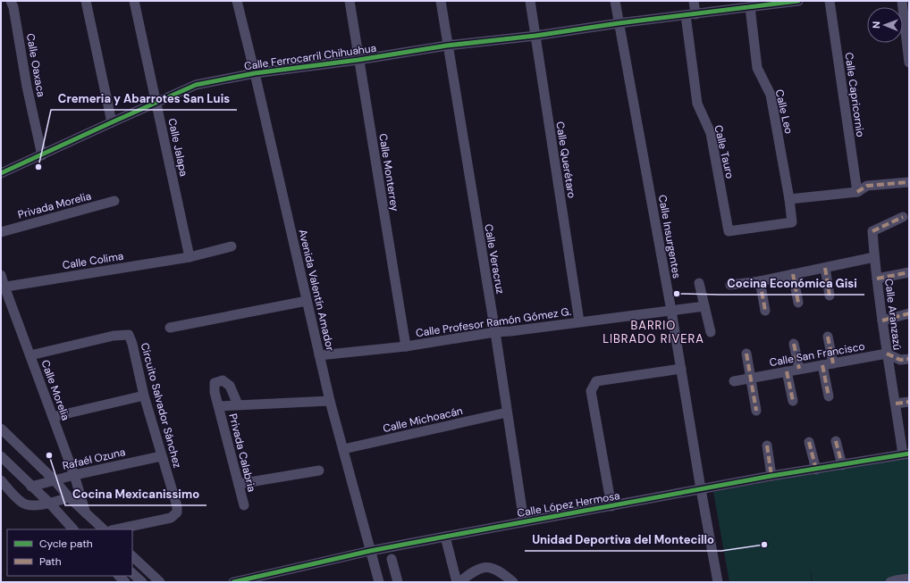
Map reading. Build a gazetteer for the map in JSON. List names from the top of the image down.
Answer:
{
  "streets": {
    "street": [
      "Calle Ferrocarril Chihuahua",
      "Calle Oaxaca",
      "Calle Capricornio",
      "Calle Leo",
      "Calle Jalapa",
      "Calle Tauro",
      "Calle Querétaro",
      "Calle Monterrey",
      "Privada Morelia",
      "Calle Insurgentes",
      "Calle Veracruz",
      "Calle Colima",
      "Avenida Valentín Amador",
      "Calle Aranzazú",
      "Calle Profesor Ramón Gómez G.",
      "Calle San Francisco",
      "Calle Morelia",
      "Circuito Salvador Sánchez",
      "Calle Michoacán",
      "Privada Calabria",
      "Rafaél Ozuna",
      "Calle López Hermosa"
    ]
  },
  "crossings": [
    ["Calle Ferrocarril Chihuahua", "Calle Oaxaca"],
    ["Calle Ferrocarril Chihuahua", "Calle Leo"],
    ["Calle Ferrocarril Chihuahua", "Calle Jalapa"],
    ["Calle Ferrocarril Chihuahua", "Calle Tauro"],
    ["Calle Ferrocarril Chihuahua", "Calle Querétaro"],
    ["Calle Ferrocarril Chihuahua", "Calle Monterrey"],
    ["Calle Ferrocarril Chihuahua", "Calle Insurgentes"],
    ["Calle Ferrocarril Chihuahua", "Calle Veracruz"],
    ["Calle Ferrocarril Chihuahua", "Avenida Valentín Amador"],
    ["Calle Leo", "Calle Tauro"],
    ["Calle Jalapa", "Calle Colima"],
    ["Calle Querétaro", "Calle Profesor Ramón Gómez G."],
    ["Calle Monterrey", "Calle Profesor Ramón Gómez G."],
    ["Calle Insurgentes", "Calle Profesor Ramón Gómez G."],
    ["Calle Insurgentes", "Calle López Hermosa"],
    ["Calle Veracruz", "Calle Profesor Ramón Gómez G."],
    ["Calle Veracruz", "Calle Michoacán"],
    ["Calle Veracruz", "Calle López Hermosa"],
    ["Calle Colima", "Calle Morelia"],
    ["Avenida Valentín Amador", "Calle Profesor Ramón Gómez G."],
    ["Avenida Valentín Amador", "Calle Michoacán"],
    ["Avenida Valentín Amador", "Privada Calabria"],
    ["Avenida Valentín Amador", "Calle López Hermosa"],
    ["Calle Aranzazú", "Calle San Francisco"],
    ["Calle Aranzazú", "Calle López Hermosa"],
    ["Calle Morelia", "Circuito Salvador Sánchez"],
    ["Calle Morelia", "Rafaél Ozuna"],
    ["Circuito Salvador Sánchez", "Rafaél Ozuna"]
  ],
  "districts": ["BARRIO LIBRADO RIVERA"],
  "places": [
    "Cremeria y Abarrotes San Luis",
    "Cocina Económica Gisi",
    "Cocina Mexicanissimo",
    "Unidad Deportiva del Montecillo"
  ],
  "legend": ["Cycle path", "Path"],
  "north": "left"
}
